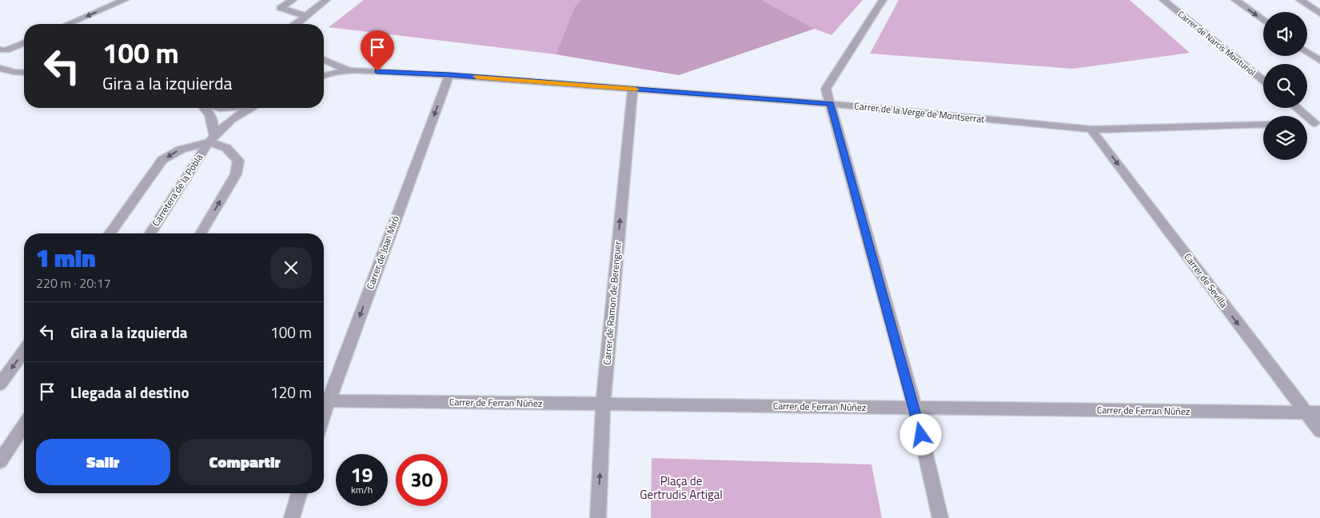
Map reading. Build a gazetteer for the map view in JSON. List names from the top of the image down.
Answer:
{
  "streets": {
    "street": [
      "Carrer de Narcís Monturiol",
      "Carrer de la Verge de Montserrat",
      "Carretera de la Pobla",
      "Carrer de Joan Miró",
      "Carrer de Sevilla",
      "Carrer de Ramon de Berenguer",
      "Carrer de Ferran Núñez"
    ]
  },
  "crossings": [
    ["Carrer de la Verge de Montserrat", "Carrer de Joan Miró"],
    ["Carrer de la Verge de Montserrat", "Carrer de Sevilla"],
    ["Carrer de la Verge de Montserrat", "Carrer de Ramon de Berenguer"],
    ["Carrer de Joan Miró", "Carrer de Ferran Núñez"],
    ["Carrer de Sevilla", "Carrer de Ferran Núñez"],
    ["Carrer de Ramon de Berenguer", "Carrer de Ferran Núñez"]
  ],
  "one_way": ["Carrer de Joan Miró", "Carrer de Sevilla", "Carrer de Ramon de Berenguer"],
  "parks": ["Plaça de Gertrudis Artigal"],
  "page": {
    "turn": ["100 m", "Gira a la izquierda"],
    "heading": ["1 min", "220 m · 20:17"],
    "list": [
      {
        "name": "Gira a la izquierda",
        "value": "100 m"
      },
      {
        "name": "Llegada al destino",
        "value": "120 m"
      }
    ],
    "buttons": ["Salir", "Compartir"],
    "speed": "19 km/h",
    "limit": "30"
  }
}
